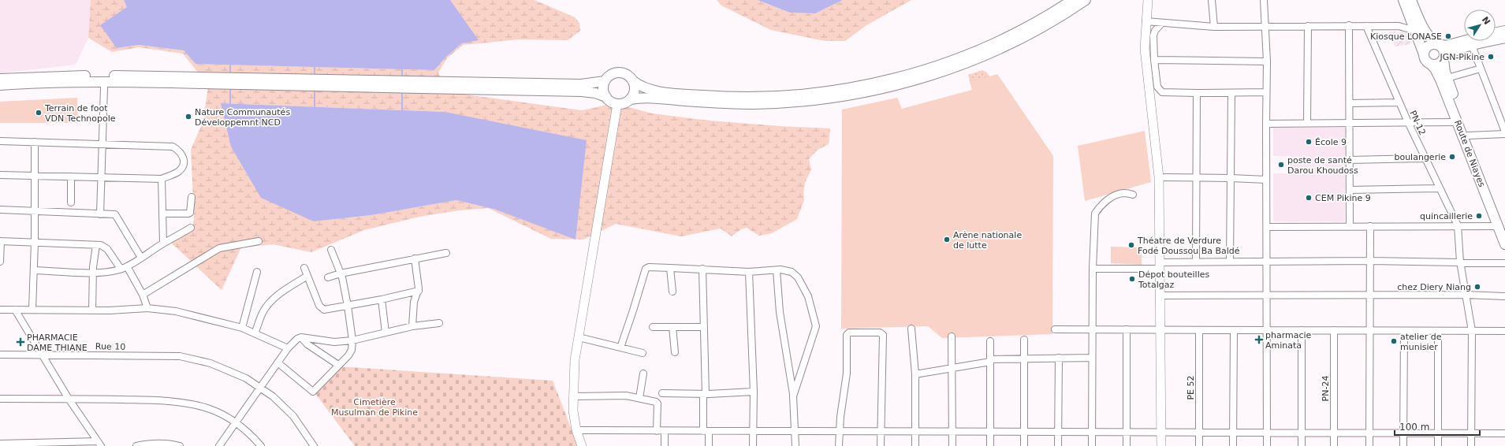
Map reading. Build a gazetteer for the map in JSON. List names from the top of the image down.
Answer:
{
  "streets": {
    "main road": ["Route de Niayes"],
    "street": [
      "PN-12",
      "Rue 10",
      "PE 52",
      "PN-24"
    ]
  },
  "parks": ["Cimetière Musulman de Pikine"],
  "places": {
    "other": [
      "Kiosque LONASE",
      "JGN-Pikine",
      "Terrain de foot VDN Technopole",
      "Nature Communautés Développemnt NCD",
      "École 9",
      "boulangerie",
      "poste de santé Darou Khoudoss",
      "CEM Pikine 9",
      "quincaillerie",
      "Arène nationale de lutte",
      "Théatre de Verdure Fodé Doussou Ba Baldé",
      "Dépot bouteilles Totalgaz",
      "chez Diery Niang",
      "atelier de munisier"
    ],
    "health": ["pharmacie Aminata", "PHARMACIE DAME THIANE"]
  },
  "scale_bar": "100 m",
  "north": "top right"
}
